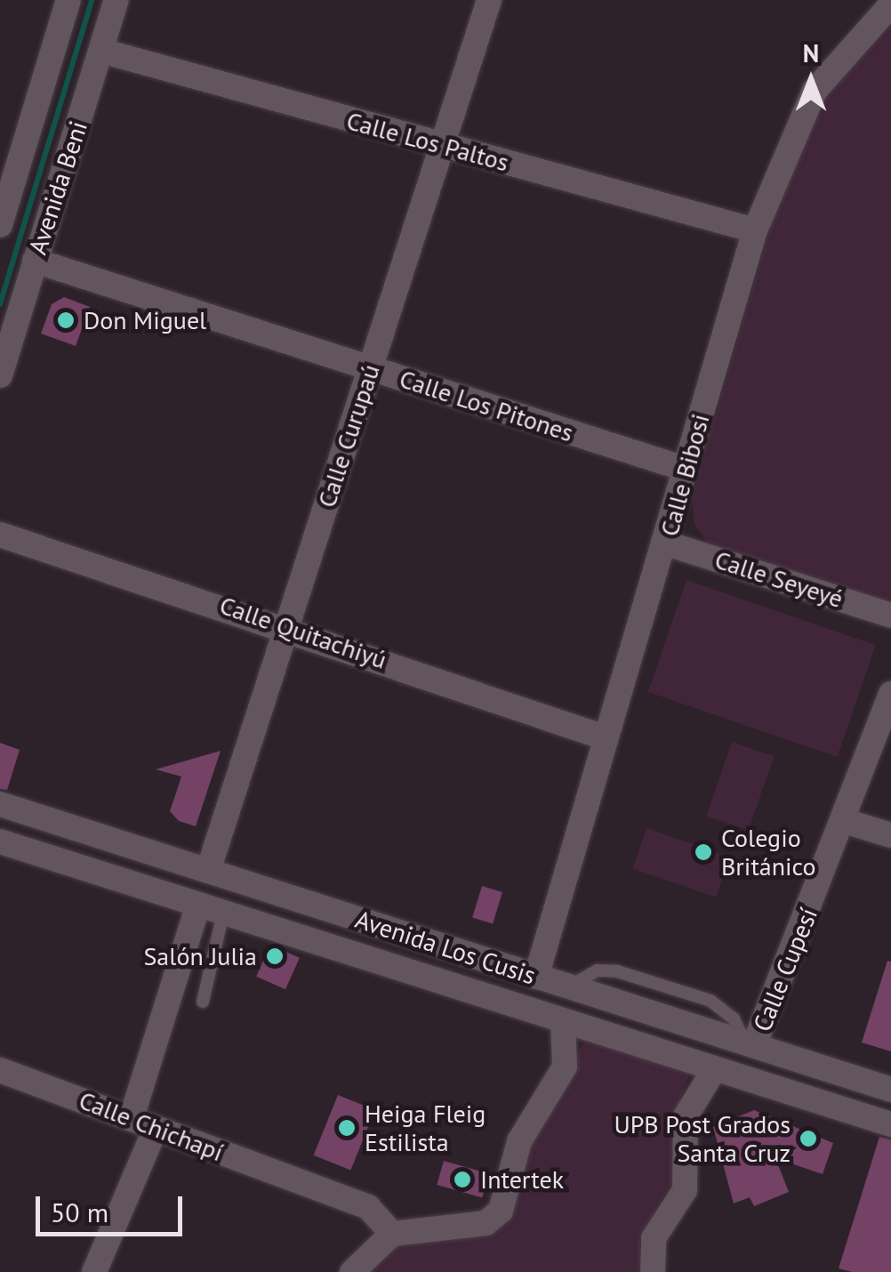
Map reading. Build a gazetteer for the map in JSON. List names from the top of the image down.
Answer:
{
  "streets": {
    "street": [
      "Calle Los Paltos",
      "Avenida Beni",
      "Calle Los Pitones",
      "Calle Curupaú",
      "Calle Bibosi",
      "Calle Seyeyé",
      "Calle Quitachiyú",
      "Avenida Los Cusis",
      "Calle Cupesí",
      "Calle Chichapí"
    ]
  },
  "crossings": [
    ["Calle Los Paltos", "Avenida Beni"],
    ["Calle Los Paltos", "Calle Curupaú"],
    ["Calle Los Paltos", "Calle Bibosi"],
    ["Avenida Beni", "Calle Los Pitones"],
    ["Calle Los Pitones", "Calle Curupaú"],
    ["Calle Los Pitones", "Calle Bibosi"],
    ["Calle Curupaú", "Calle Quitachiyú"],
    ["Calle Curupaú", "Avenida Los Cusis"],
    ["Calle Bibosi", "Calle Seyeyé"],
    ["Calle Bibosi", "Calle Quitachiyú"],
    ["Calle Bibosi", "Avenida Los Cusis"],
    ["Avenida Los Cusis", "Calle Cupesí"]
  ],
  "places": [
    "Don Miguel",
    "Colegio Británico",
    "Salón Julia",
    "Heiga Fleig Estilista",
    "UPB Post Grados Santa Cruz",
    "Intertek"
  ],
  "scale_bar": "50 m",
  "north": "top"
}
